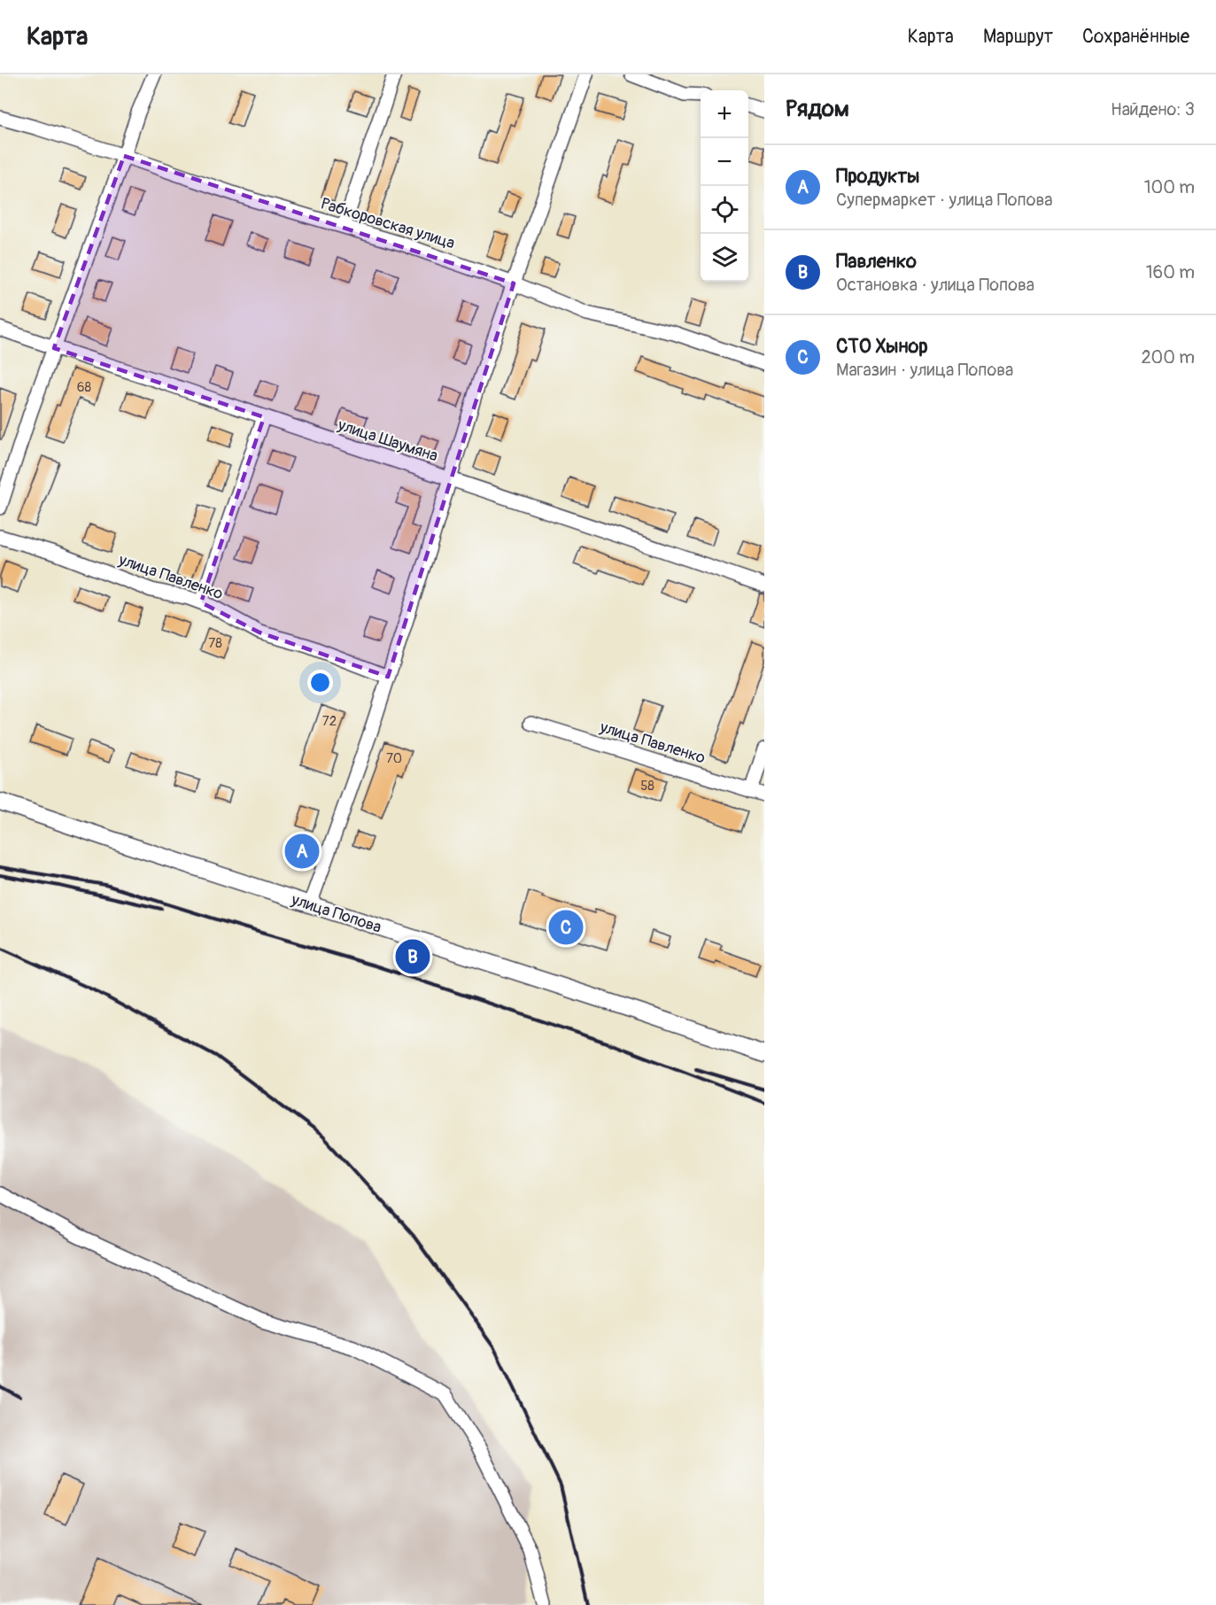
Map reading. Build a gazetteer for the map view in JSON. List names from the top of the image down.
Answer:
{
  "streets": {
    "main road": ["улица Попова"],
    "street": ["Рабкоровская улица", "улица Шаумяна", "улица Павленко"]
  },
  "house_numbers": [
    "68",
    "78",
    "72",
    "70",
    "58"
  ],
  "page": {
    "header": "Карта",
    "nav": ["Карта", "Маршрут", "Сохранённые"],
    "heading": ["Рядом", "Найдено: 3"],
    "map_buttons": ["+", "−"],
    "list": [
      {
        "mark": "A",
        "name": "Продукты",
        "note": "Супермаркет · улица Попова",
        "value": "100 m"
      },
      {
        "mark": "B",
        "name": "Павленко",
        "note": "Остановка · улица Попова",
        "value": "160 m"
      },
      {
        "mark": "C",
        "name": "СТО Хынор",
        "note": "Магазин · улица Попова",
        "value": "200 m"
      }
    ],
    "pins": ["A", "C", "B"]
  }
}
